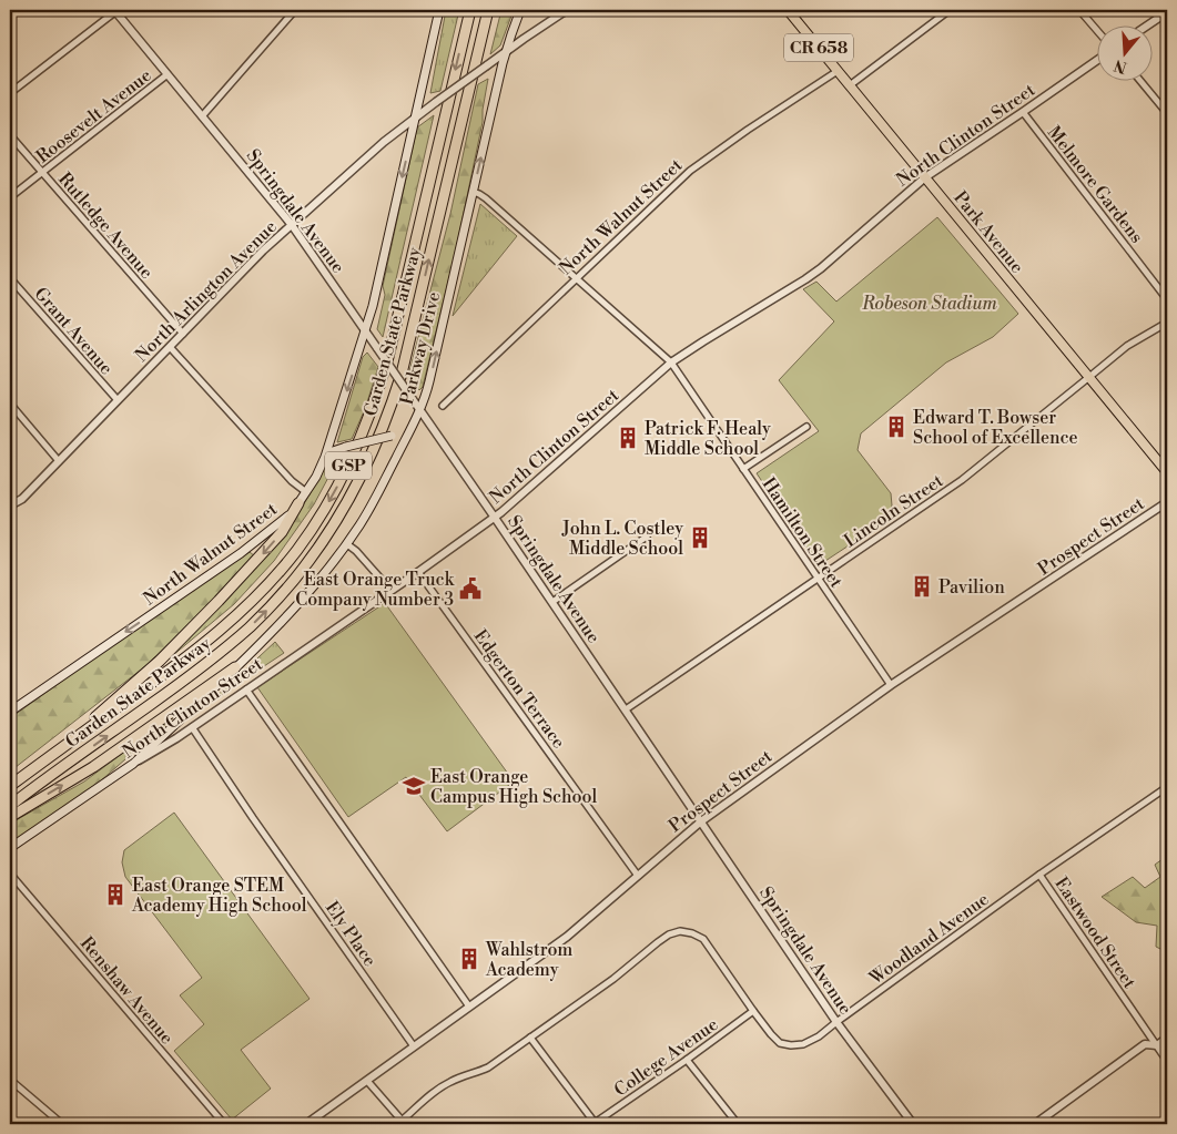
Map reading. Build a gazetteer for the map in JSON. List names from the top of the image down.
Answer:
{
  "streets": {
    "highway": ["Garden State Parkway", "GSP"],
    "main road": [
      "CR 658",
      "North Clinton Street",
      "North Walnut Street",
      "Park Avenue",
      "Parkway Drive"
    ],
    "street": [
      "Roosevelt Avenue",
      "Melmore Gardens",
      "Springdale Avenue",
      "Rutledge Avenue",
      "North Arlington Avenue",
      "Grant Avenue",
      "Lincoln Street",
      "Hamilton Street",
      "Prospect Street",
      "Edgerton Terrace",
      "Eastwood Street",
      "Ely Place",
      "Woodland Avenue",
      "Renshaw Avenue",
      "College Avenue"
    ]
  },
  "crossings": [
    ["Roosevelt Avenue", "Springdale Avenue"],
    ["Roosevelt Avenue", "Rutledge Avenue"],
    ["North Clinton Street", "Melmore Gardens"],
    ["North Clinton Street", "Springdale Avenue"],
    ["North Clinton Street", "Park Avenue"],
    ["North Clinton Street", "Parkway Drive"],
    ["North Clinton Street", "Hamilton Street"],
    ["North Clinton Street", "Edgerton Terrace"],
    ["North Clinton Street", "Ely Place"],
    ["Springdale Avenue", "North Walnut Street"],
    ["Springdale Avenue", "North Arlington Avenue"],
    ["Springdale Avenue", "Parkway Drive"],
    ["Springdale Avenue", "Lincoln Street"],
    ["Springdale Avenue", "Prospect Street"],
    ["Springdale Avenue", "Woodland Avenue"],
    ["North Walnut Street", "Park Avenue"],
    ["North Walnut Street", "Hamilton Street"],
    ["Rutledge Avenue", "North Arlington Avenue"],
    ["Park Avenue", "Lincoln Street"],
    ["North Arlington Avenue", "Grant Avenue"],
    ["North Arlington Avenue", "Parkway Drive"],
    ["Parkway Drive", "Hamilton Street"],
    ["Lincoln Street", "Hamilton Street"],
    ["Hamilton Street", "Prospect Street"],
    ["Prospect Street", "Edgerton Terrace"],
    ["Prospect Street", "Ely Place"],
    ["Eastwood Street", "Woodland Avenue"],
    ["Woodland Avenue", "College Avenue"]
  ],
  "one_way": ["North Walnut Street", "Parkway Drive"],
  "parks": ["Robeson Stadium"],
  "places": {
    "building": [
      "Edward T. Bowser School of Excellence",
      "Patrick F. Healy Middle School",
      "John L. Costley Middle School",
      "Pavilion",
      "East Orange STEM Academy High School",
      "Wahlstrom Academy"
    ],
    "public building": ["East Orange Truck Company Number 3"],
    "school or university": ["East Orange Campus High School"]
  },
  "north": "bottom"
}
